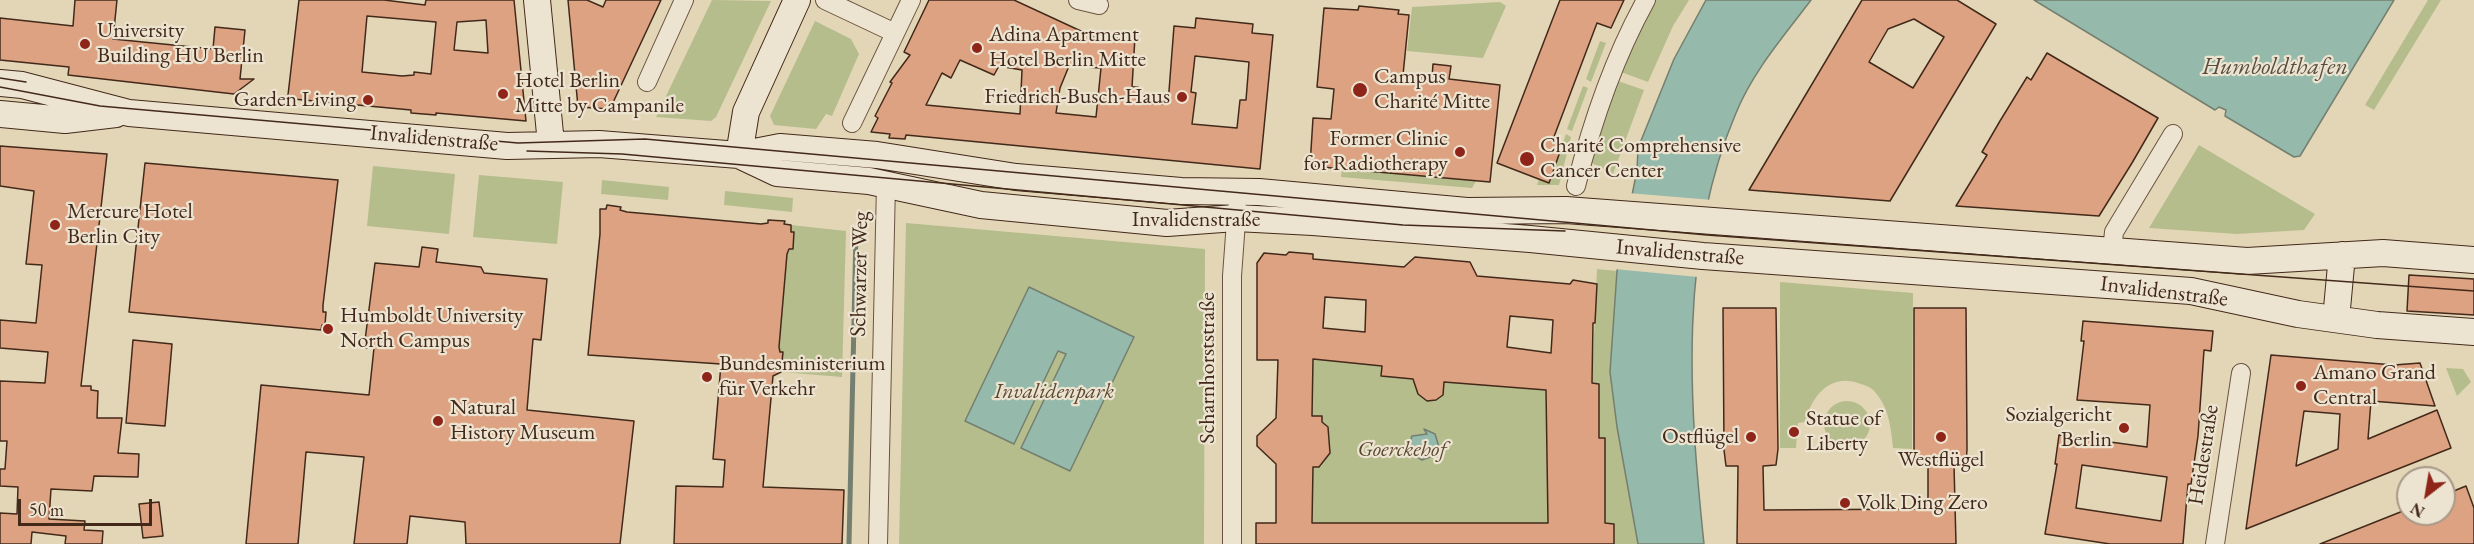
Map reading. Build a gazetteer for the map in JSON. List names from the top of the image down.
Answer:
{
  "streets": {
    "main road": ["Invalidenstraße"],
    "street": ["Schwarzer Weg", "Scharnhorststraße", "Heidestraße"]
  },
  "crossings": [
    ["Invalidenstraße", "Schwarzer Weg"],
    ["Invalidenstraße", "Scharnhorststraße"]
  ],
  "water": ["Humboldthafen"],
  "parks": ["Invalidenpark", "Goerckehof"],
  "places": [
    "University Building HU Berlin",
    "Adina Apartment Hotel Berlin Mitte",
    "Campus Charité Mitte",
    "Hotel Berlin Mitte by Campanile",
    "Friedrich-Busch-Haus",
    "Garden Living",
    "Former Clinic for Radiotherapy",
    "Charité Comprehensive Cancer Center",
    "Mercure Hotel Berlin City",
    "Humboldt University North Campus",
    "Bundesministerium für Verkehr",
    "Amano Grand Central",
    "Natural History Museum",
    "Sozialgericht Berlin",
    "Statue of Liberty",
    "Ostflügel",
    "Westflügel",
    "Volk Ding Zero"
  ],
  "scale_bar": "50 m",
  "north": "bottom left"
}
